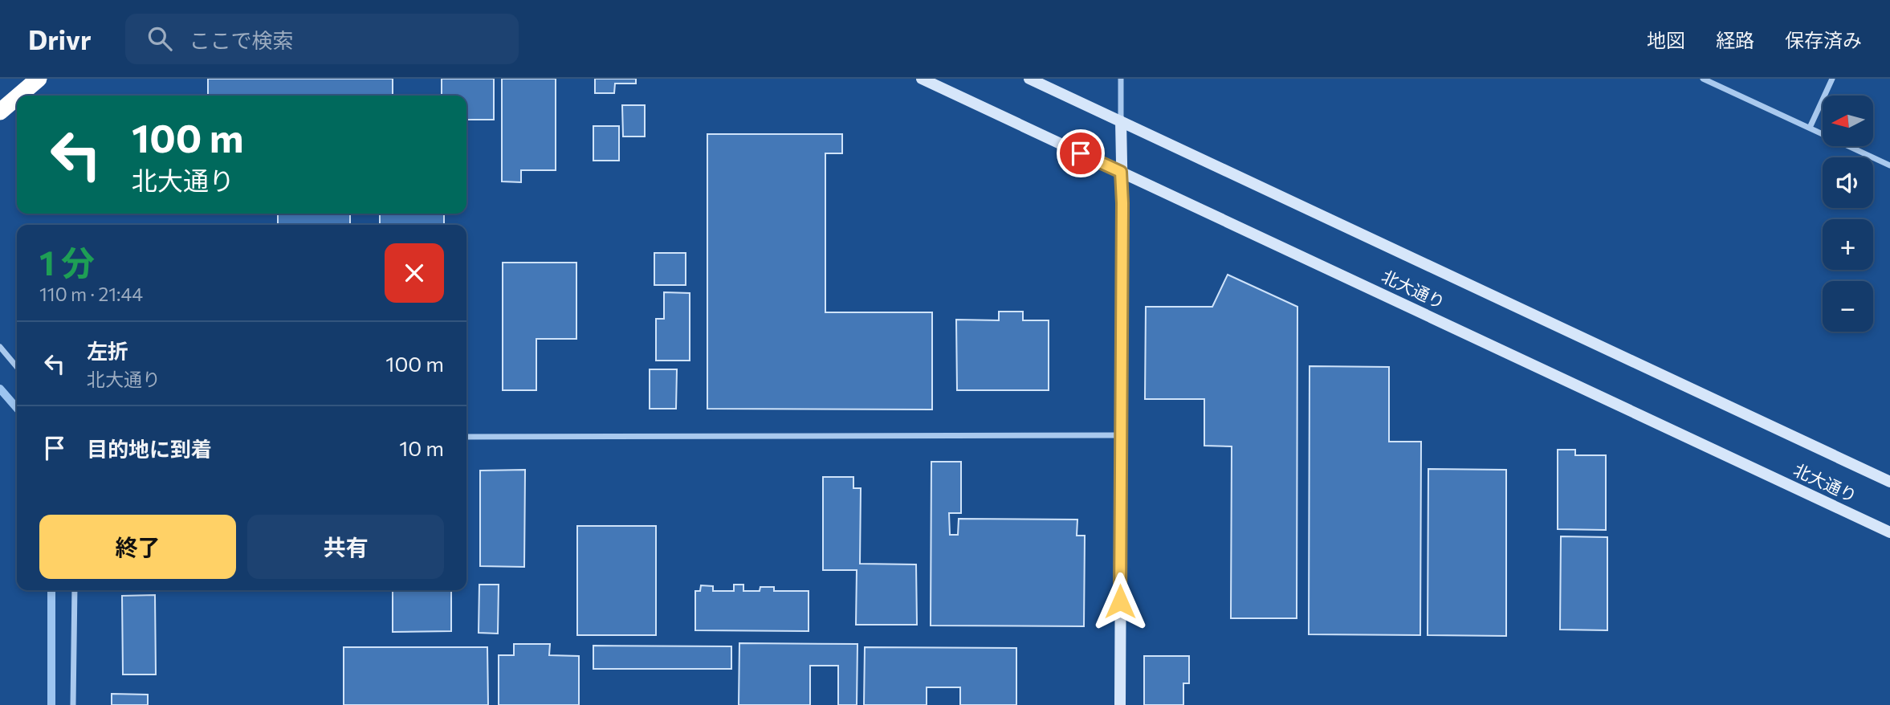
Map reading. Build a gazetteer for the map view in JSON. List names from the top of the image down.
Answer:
{
  "streets": {
    "street": ["北大通り"]
  },
  "north": "left",
  "page": {
    "header": "Drivr",
    "search": "ここで検索",
    "nav": ["地図", "経路", "保存済み"],
    "map_buttons": ["+", "−"],
    "turn": ["100 m", "北大通り"],
    "heading": ["1 分", "110 m · 21:44"],
    "list": [
      {
        "name": "左折",
        "note": "北大通り",
        "value": "100 m"
      },
      {
        "name": "目的地に到着",
        "value": "10 m"
      }
    ],
    "buttons": ["終了", "共有"]
  }
}
